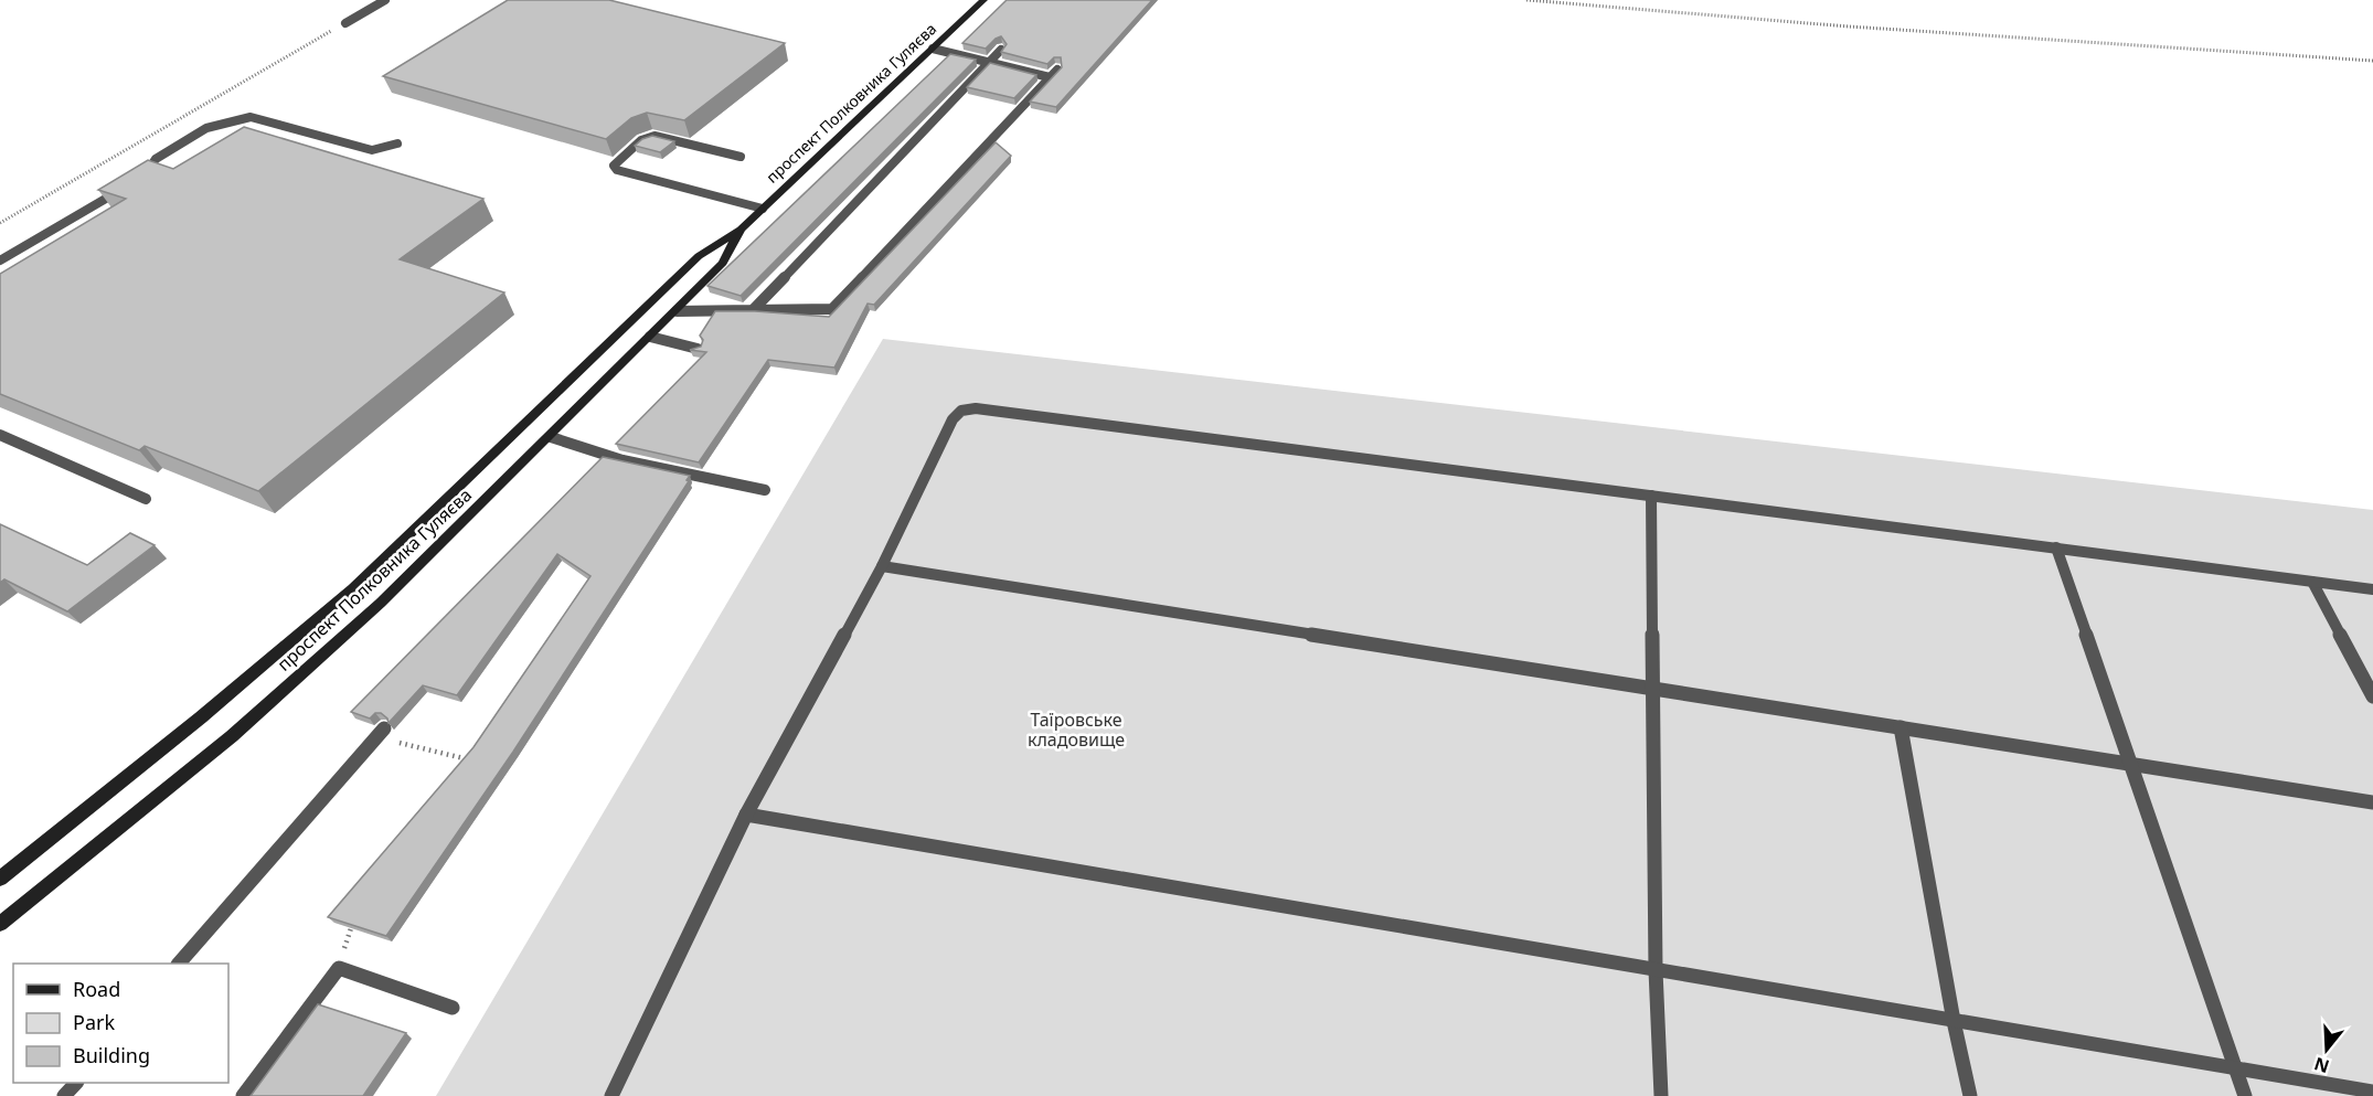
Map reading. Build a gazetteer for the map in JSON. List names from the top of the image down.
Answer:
{
  "streets": {
    "main road": ["проспект Полковника Гуляєва"]
  },
  "parks": ["Таїровське кладовище"],
  "legend": ["Road", "Park", "Building"],
  "north": "bottom"
}
